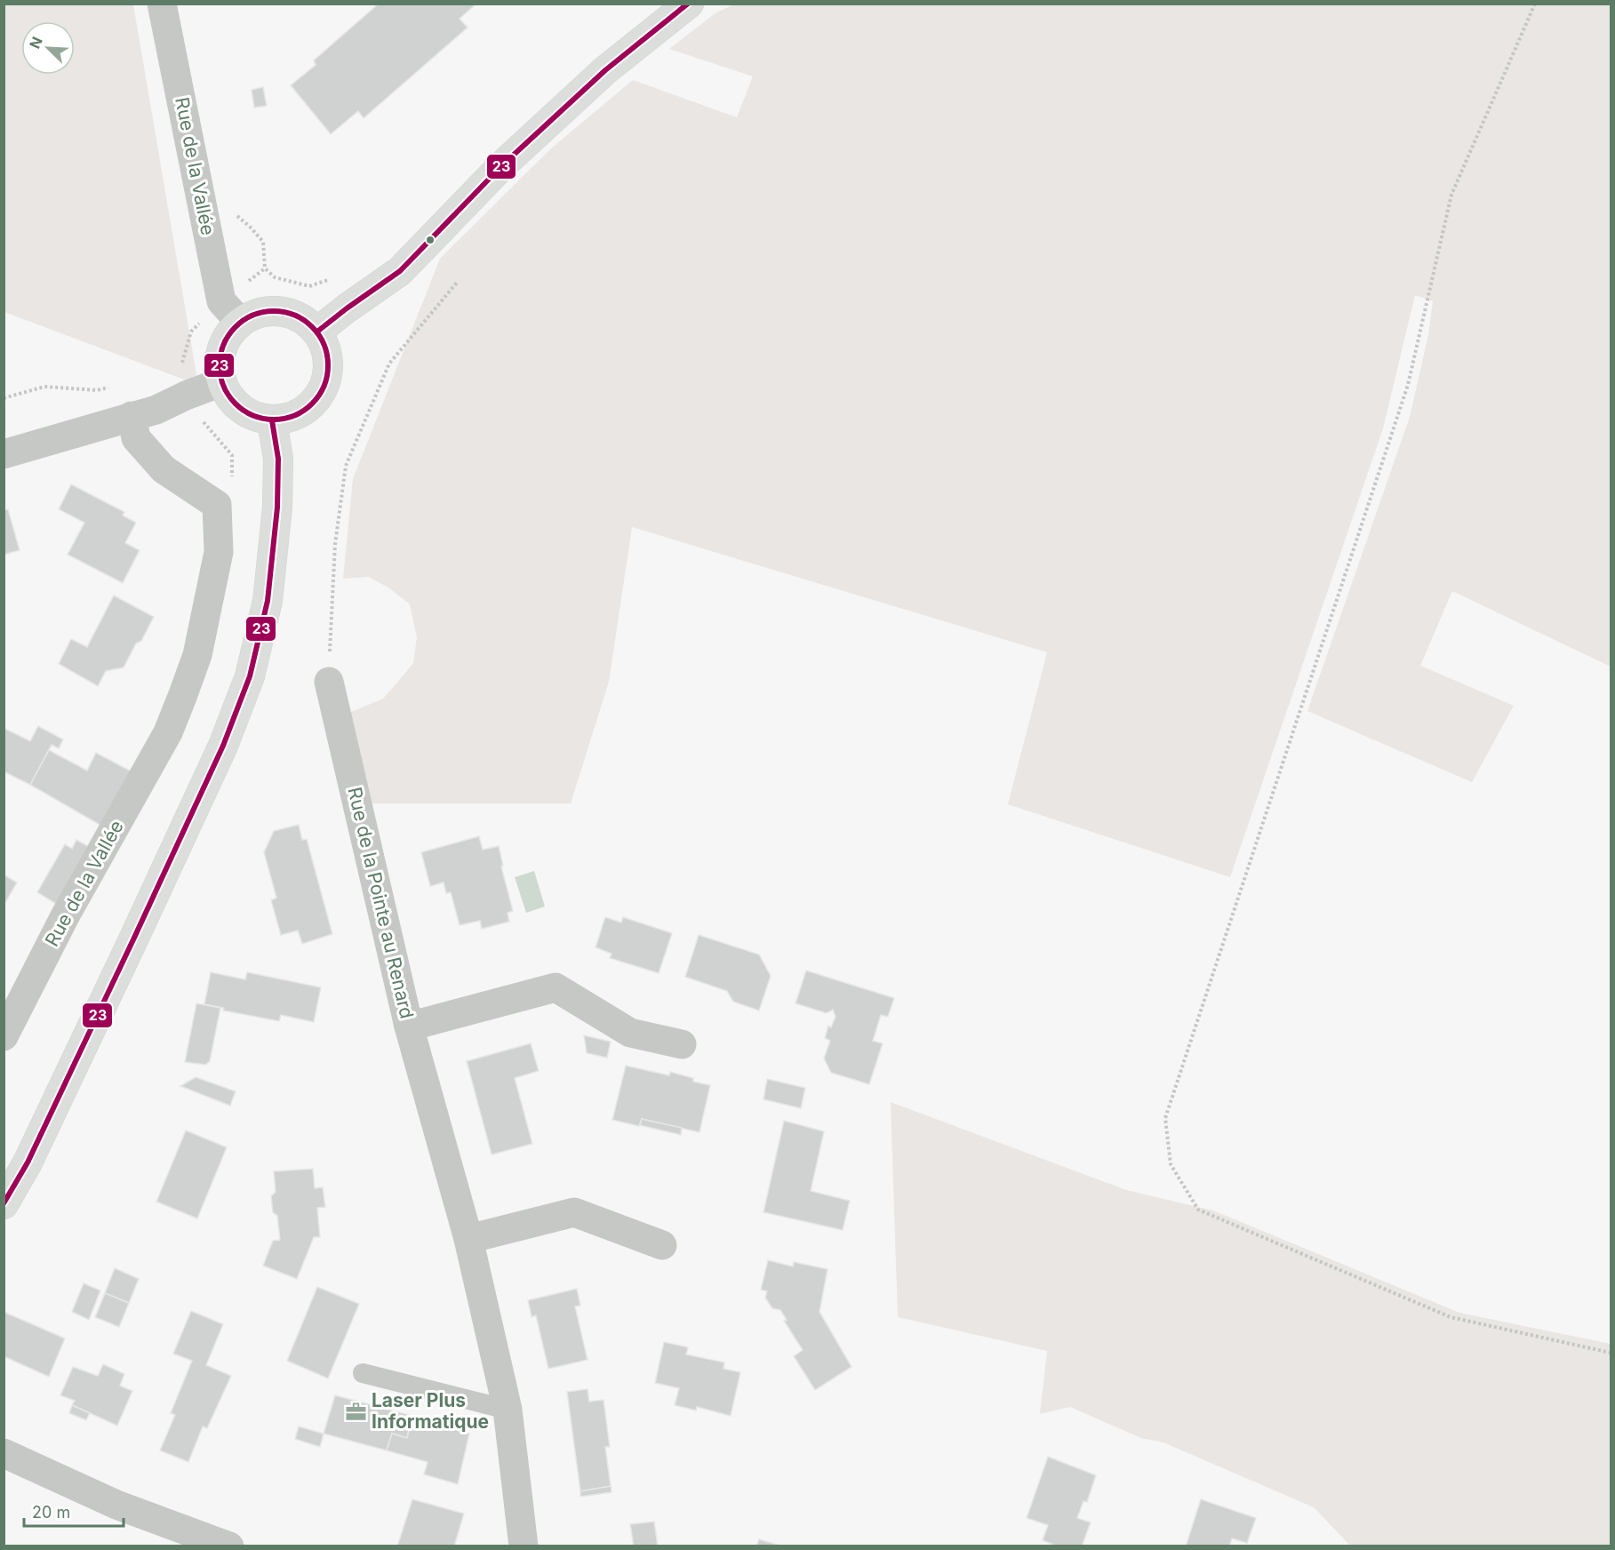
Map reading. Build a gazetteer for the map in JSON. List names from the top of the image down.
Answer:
{
  "streets": {
    "street": ["Rue de la Vallée", "Rue de la Pointe au Renard"]
  },
  "places": {
    "office": ["Laser Plus Informatique"]
  },
  "lines": ["transit line 23"],
  "scale_bar": "20 m",
  "north": "top left"
}
